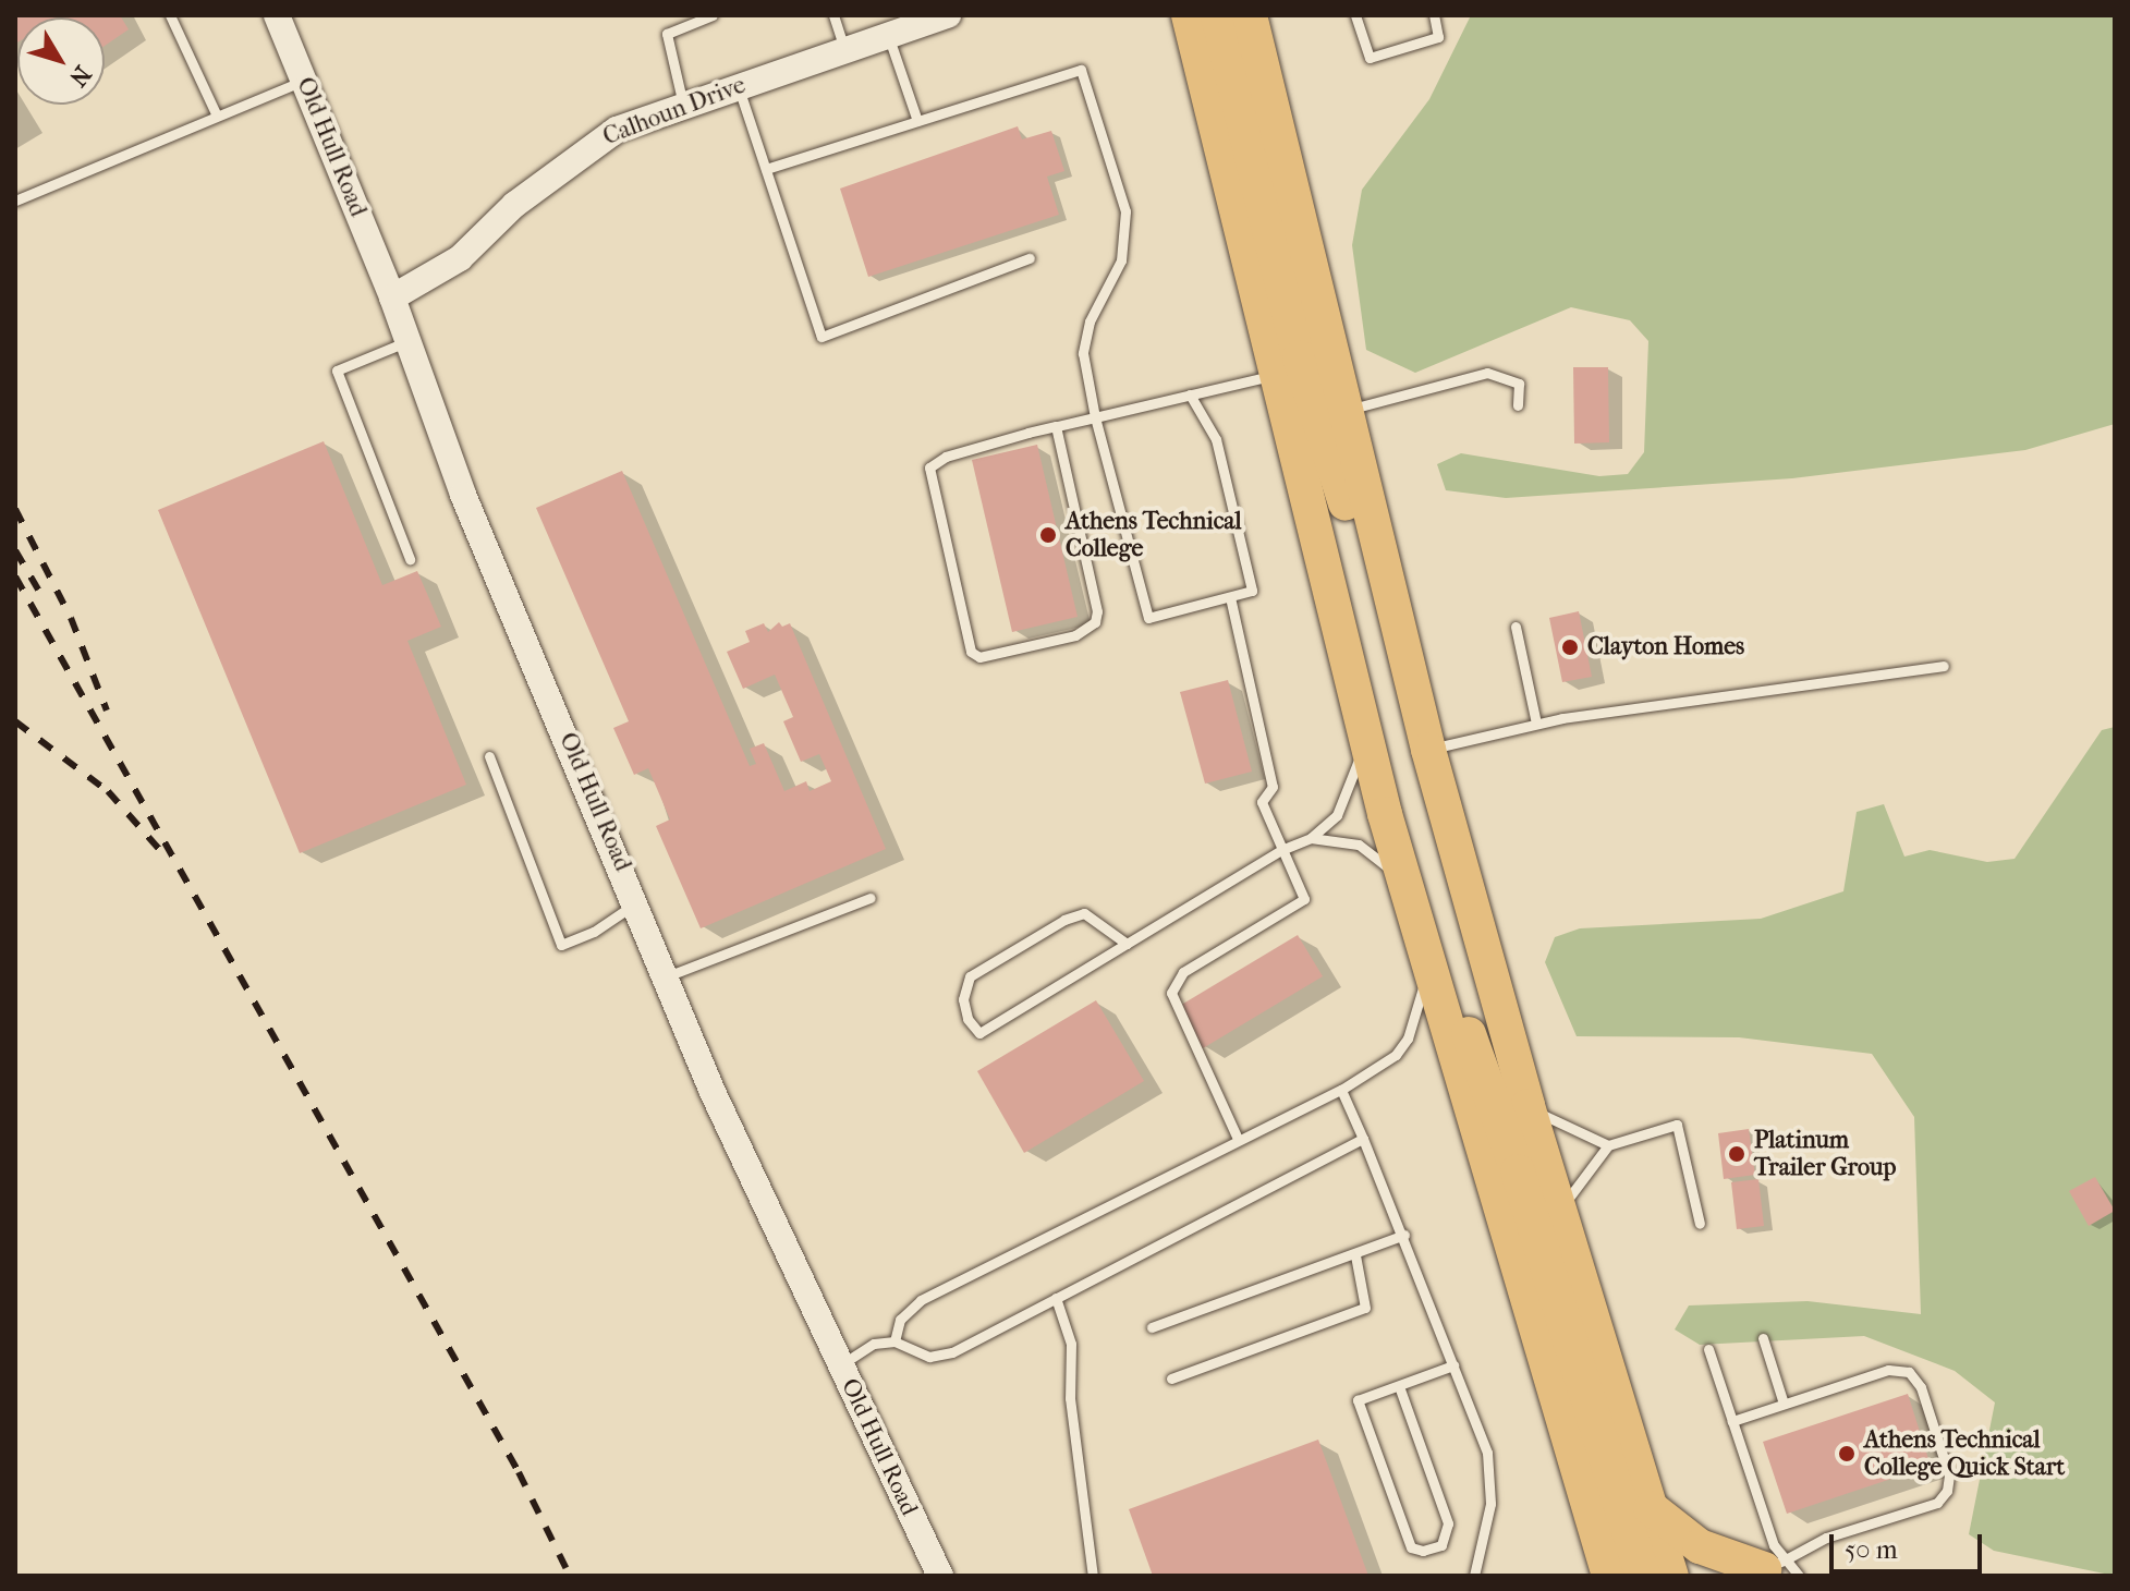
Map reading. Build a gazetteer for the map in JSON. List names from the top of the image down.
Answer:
{
  "streets": {
    "main road": ["Calhoun Drive", "Old Hull Road"]
  },
  "crossings": [
    ["Calhoun Drive", "Old Hull Road"]
  ],
  "places": [
    "Athens Technical College",
    "Clayton Homes",
    "Platinum Trailer Group",
    "Athens Technical College Quick Start"
  ],
  "scale_bar": "50 m",
  "north": "bottom right"
}
